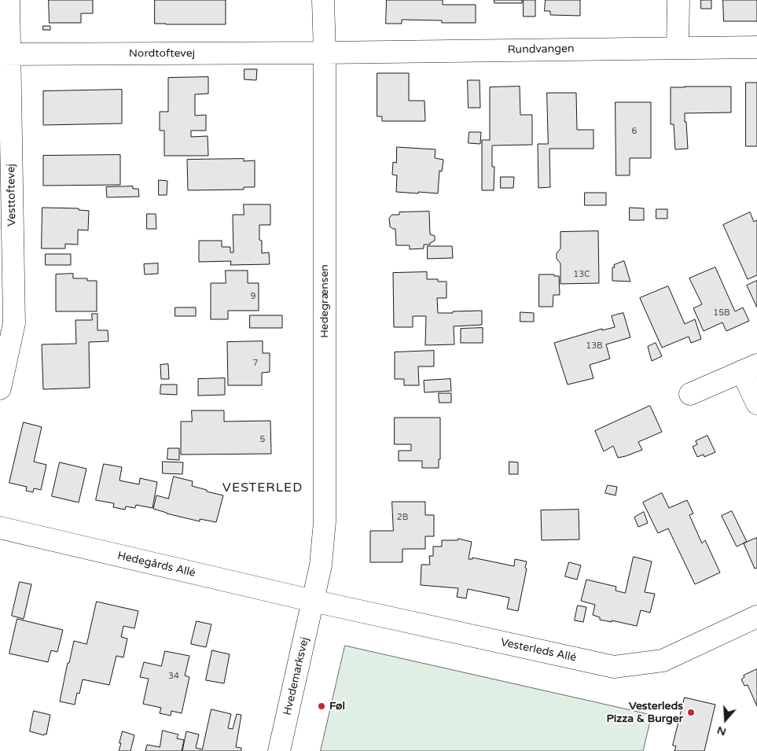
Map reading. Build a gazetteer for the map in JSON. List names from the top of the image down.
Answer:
{
  "streets": {
    "street": [
      "Rundvangen",
      "Nordtoftevej",
      "Vesttoftevej",
      "Hedegrænsen",
      "Hedegårds Allé",
      "Vesterleds Allé",
      "Hvedemarksvej"
    ]
  },
  "crossings": [
    ["Rundvangen", "Nordtoftevej"],
    ["Rundvangen", "Hedegrænsen"],
    ["Nordtoftevej", "Vesttoftevej"],
    ["Nordtoftevej", "Hedegrænsen"],
    ["Hedegrænsen", "Hedegårds Allé"],
    ["Hedegrænsen", "Vesterleds Allé"],
    ["Hedegrænsen", "Hvedemarksvej"],
    ["Hedegårds Allé", "Vesterleds Allé"],
    ["Hedegårds Allé", "Hvedemarksvej"],
    ["Vesterleds Allé", "Hvedemarksvej"]
  ],
  "districts": ["VESTERLED"],
  "places": ["Føl", "Vesterleds Pizza & Burger"],
  "house_numbers": [
    "6",
    "13C",
    "9",
    "15B",
    "13B",
    "7",
    "5",
    "2B",
    "34"
  ],
  "north": "bottom"
}
